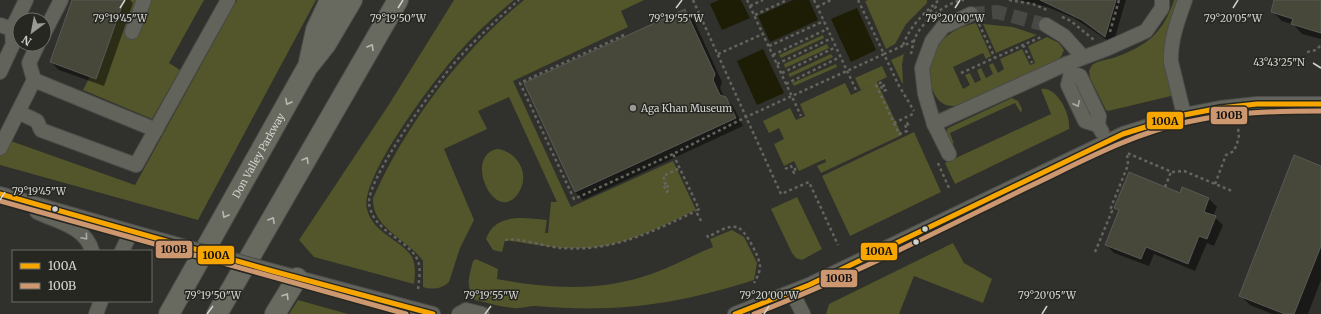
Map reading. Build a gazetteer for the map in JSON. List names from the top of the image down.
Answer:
{
  "streets": {
    "highway": ["Don Valley Parkway"]
  },
  "places": ["Aga Khan Museum"],
  "lines": ["transit line 100A", "transit line 100B"],
  "legend": ["100A", "100B"],
  "north": "bottom left",
  "coordinates": [
    "79°19'45\"W",
    "79°19'50\"W",
    "79°19'55\"W",
    "79°20'00\"W",
    "79°20'05\"W",
    "43°43'25\"N"
  ]
}
